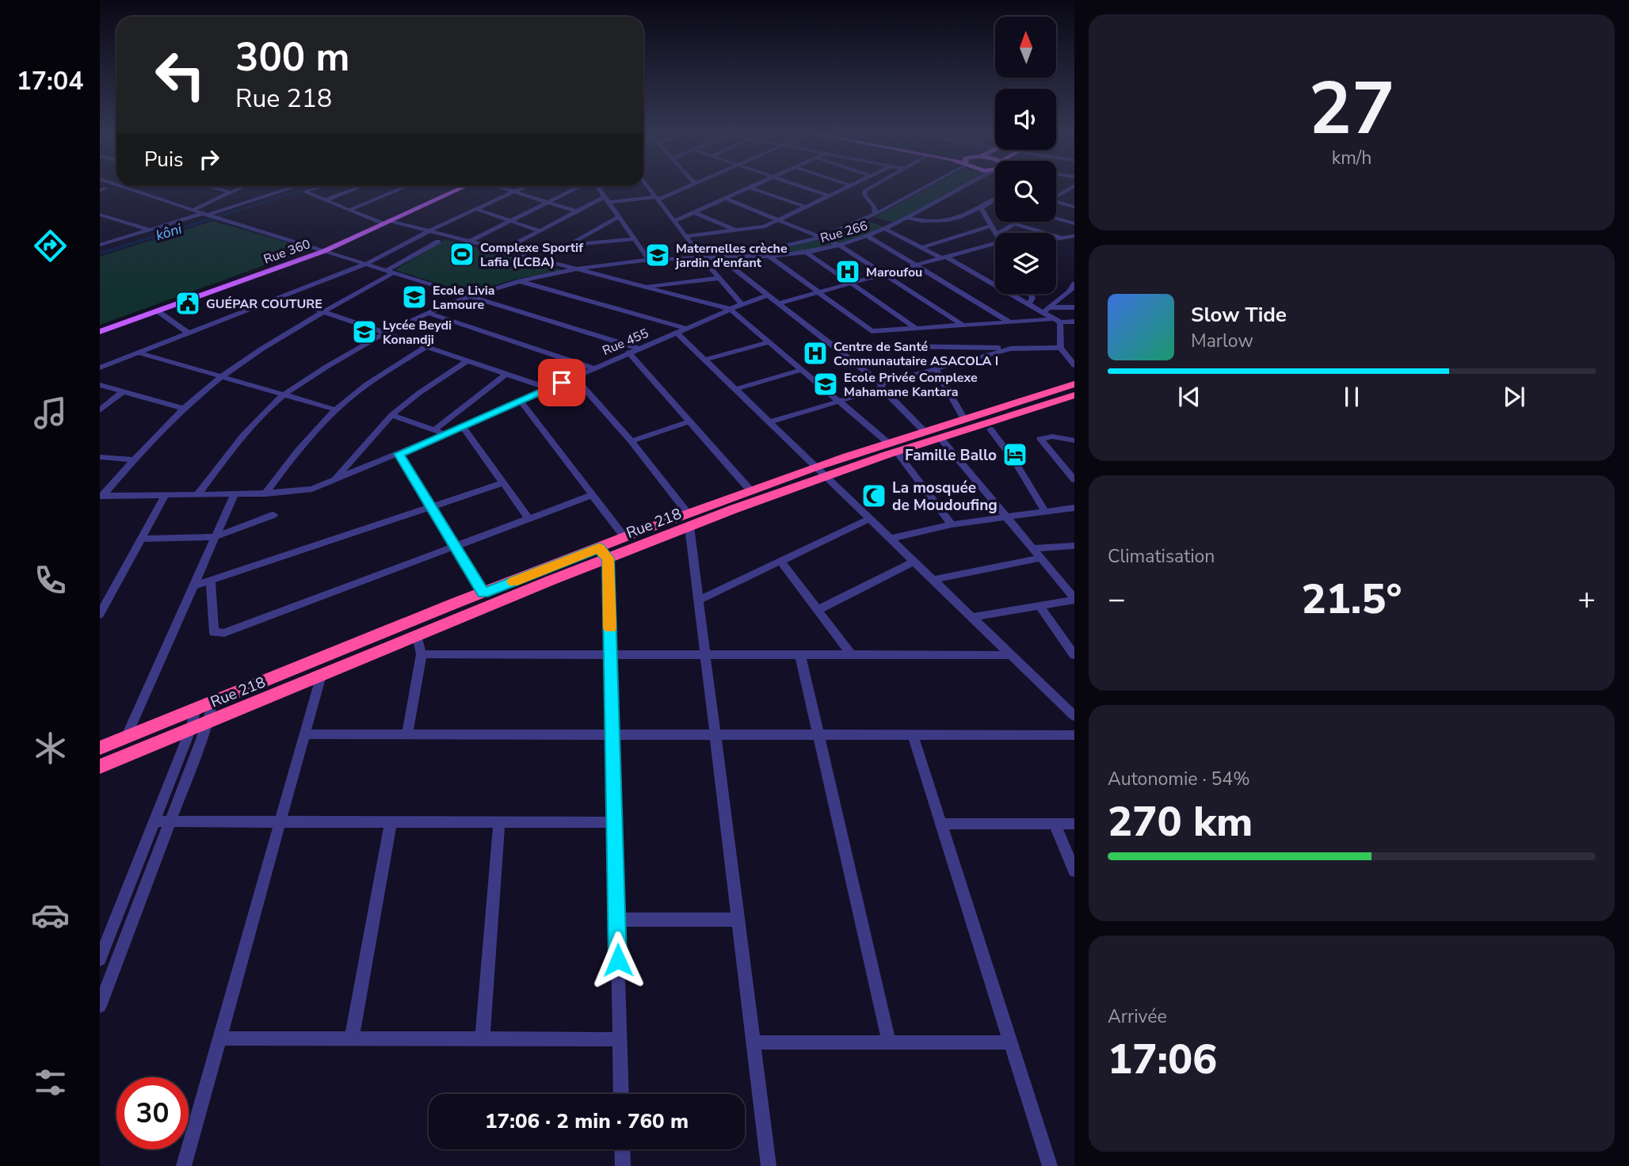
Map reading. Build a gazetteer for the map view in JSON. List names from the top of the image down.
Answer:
{
  "streets": {
    "highway": ["Rue 218"],
    "main road": ["Rue 360"],
    "street": ["Rue 266", "Rue 455"]
  },
  "water": ["kôni"],
  "places": {
    "sports": ["Complexe Sportif Lafia (LCBA)"],
    "school or university": [
      "Maternelles crèche jardin d'enfant",
      "Ecole Livia Lamoure",
      "Lycée Beydi Konandji",
      "Ecole Privée Complexe Mahamane Kantara"
    ],
    "hospital": ["Maroufou", "Centre de Santé Communautaire ASACOLA I"],
    "public building": ["GUÉPAR COUTURE"],
    "hotel": ["Famille Ballo"],
    "mosque": ["La mosquée de Moudoufing"]
  },
  "north": "top",
  "page": {
    "tabs": "17:04",
    "tile": [
      ["27", "km/h"],
      "Climatisation",
      ["Autonomie · 54%", "270 km"],
      ["Arrivée", "17:06"]
    ],
    "turn": ["300 m", "Rue 218"],
    "then": "Puis",
    "song": ["Slow Tide", "Marlow"],
    "heat": ["−", "21.5°", "+"],
    "limit": "30",
    "trip": "17:06 · 2 min · 760 m"
  }
}
